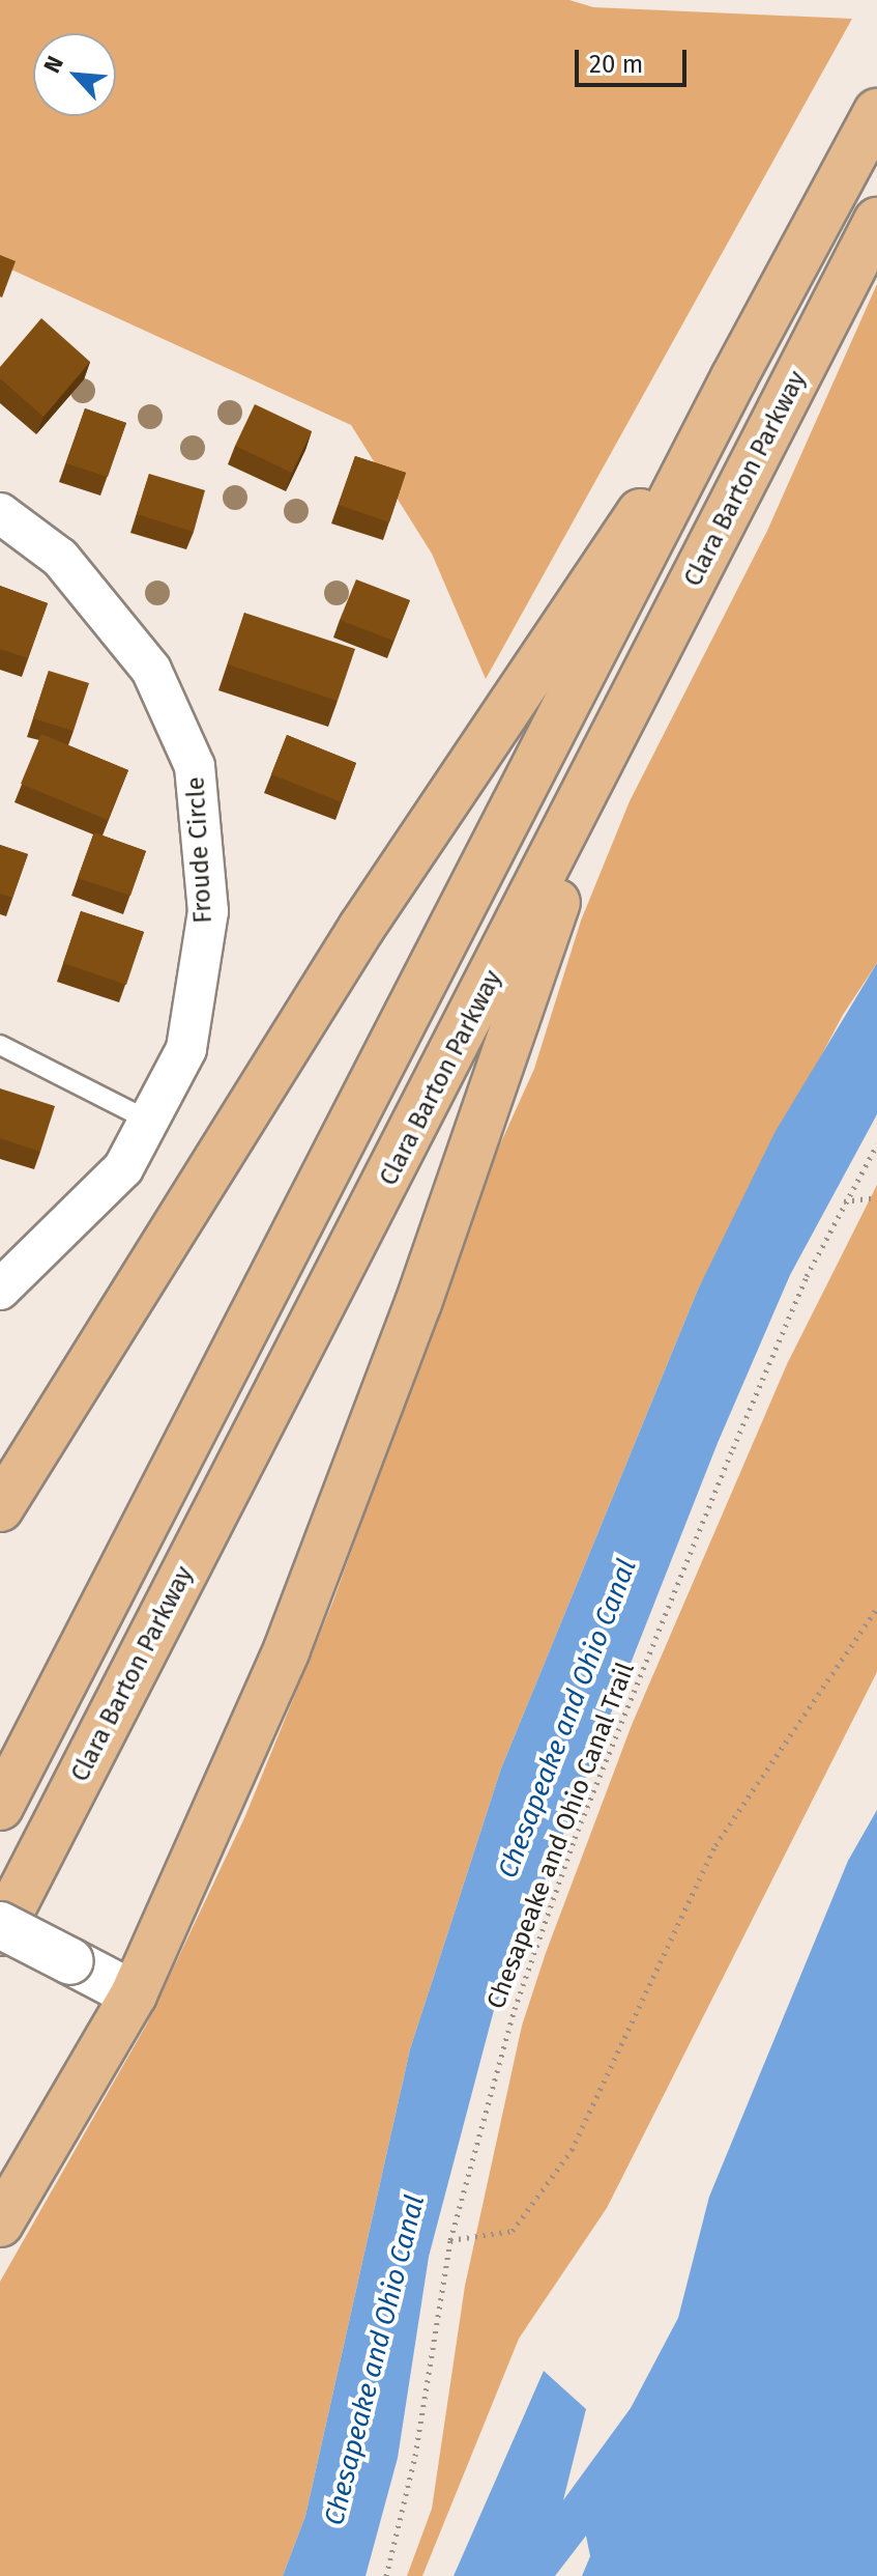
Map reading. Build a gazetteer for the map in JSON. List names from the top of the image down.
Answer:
{
  "streets": {
    "main road": ["Clara Barton Parkway"],
    "street": ["Froude Circle"],
    "path": ["Chesapeake and Ohio Canal Trail"]
  },
  "water": ["Chesapeake and Ohio Canal"],
  "scale_bar": "20 m",
  "north": "top left"
}
